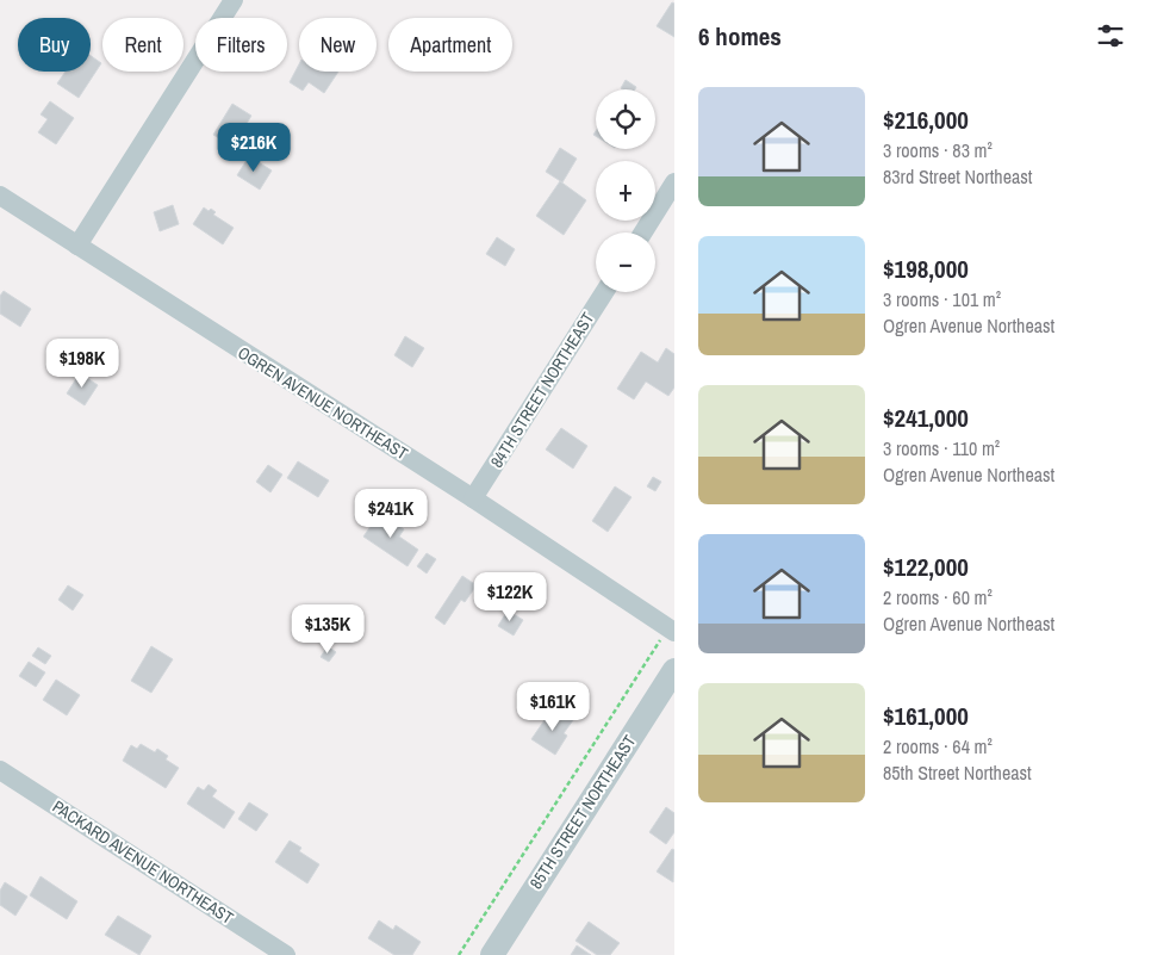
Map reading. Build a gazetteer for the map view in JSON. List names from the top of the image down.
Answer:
{
  "streets": {
    "street": [
      "84TH STREET NORTHEAST",
      "OGREN AVENUE NORTHEAST",
      "85TH STREET NORTHEAST",
      "PACKARD AVENUE NORTHEAST"
    ]
  },
  "crossings": [
    ["84TH STREET NORTHEAST", "OGREN AVENUE NORTHEAST"]
  ],
  "page": {
    "heading": "6 homes",
    "chip": [
      "Buy",
      "Rent",
      "Filters",
      "New",
      "Apartment"
    ],
    "list": [
      {
        "name": "$216,000",
        "note": "3 rooms · 83 m² · 83rd Street Northeast"
      },
      {
        "name": "$198,000",
        "note": "3 rooms · 101 m² · Ogren Avenue Northeast"
      },
      {
        "name": "$241,000",
        "note": "3 rooms · 110 m² · Ogren Avenue Northeast"
      },
      {
        "name": "$122,000",
        "note": "2 rooms · 60 m² · Ogren Avenue Northeast"
      },
      {
        "name": "$161,000",
        "note": "2 rooms · 64 m² · 85th Street Northeast"
      }
    ],
    "map_buttons": ["+", "−"],
    "price": [
      "$216K",
      "$198K",
      "$241K",
      "$122K",
      "$135K",
      "$161K"
    ]
  }
}
